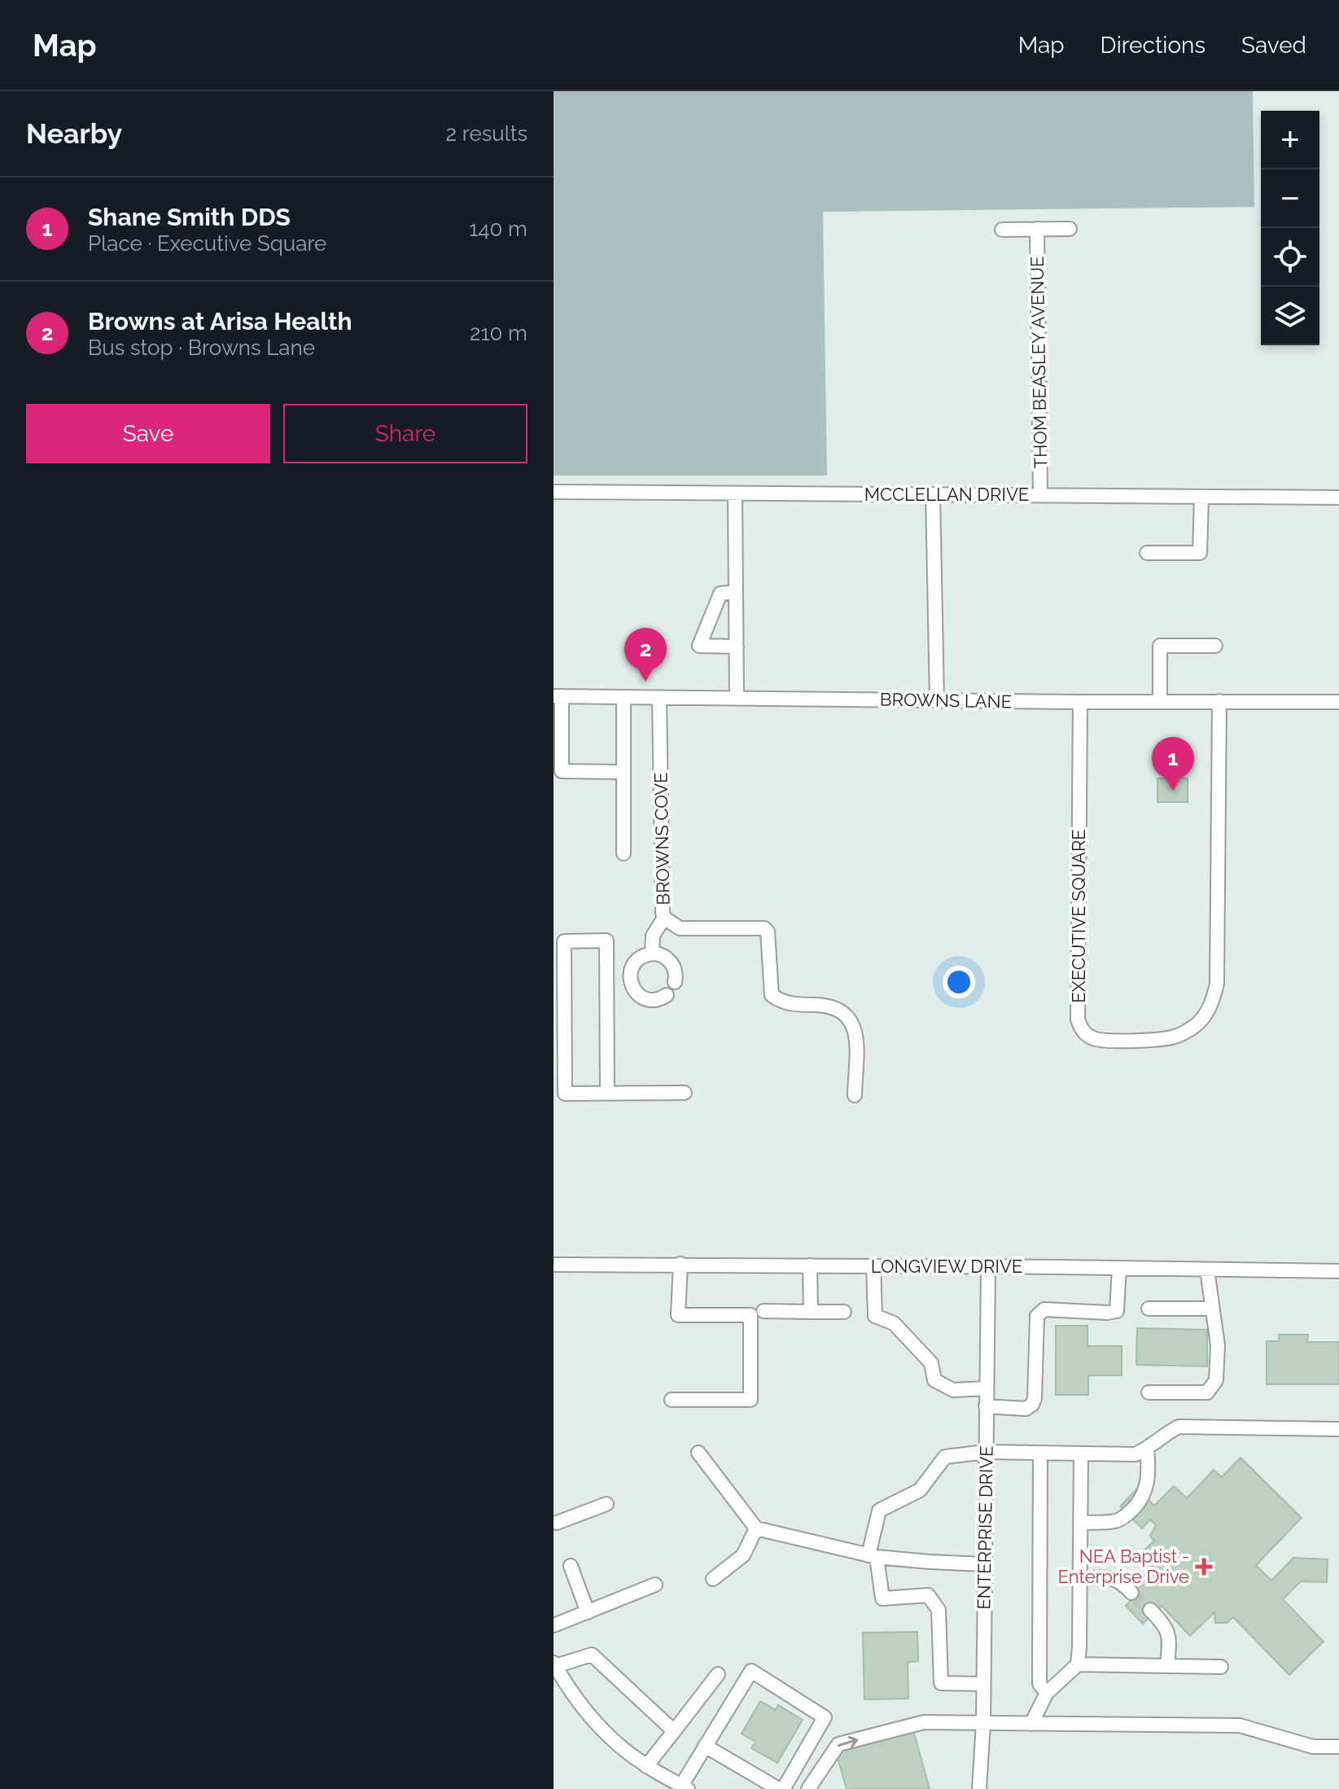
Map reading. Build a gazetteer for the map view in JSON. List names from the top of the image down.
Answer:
{
  "streets": {
    "street": [
      "THOM BEASLEY AVENUE",
      "MCCLELLAN DRIVE",
      "BROWNS LANE",
      "BROWNS COVE",
      "EXECUTIVE SQUARE",
      "LONGVIEW DRIVE",
      "ENTERPRISE DRIVE"
    ]
  },
  "crossings": [
    ["THOM BEASLEY AVENUE", "MCCLELLAN DRIVE"],
    ["BROWNS LANE", "BROWNS COVE"],
    ["BROWNS LANE", "EXECUTIVE SQUARE"],
    ["LONGVIEW DRIVE", "ENTERPRISE DRIVE"]
  ],
  "places": {
    "health": ["NEA Baptist - Enterprise Drive"]
  },
  "page": {
    "header": "Map",
    "nav": ["Map", "Directions", "Saved"],
    "heading": ["Nearby", "2 results"],
    "map_buttons": ["+", "−"],
    "list": [
      {
        "mark": "1",
        "name": "Shane Smith DDS",
        "note": "Place · Executive Square",
        "value": "140 m"
      },
      {
        "mark": "2",
        "name": "Browns at Arisa Health",
        "note": "Bus stop · Browns Lane",
        "value": "210 m"
      }
    ],
    "buttons": ["Save", "Share"],
    "pins": ["2", "1"]
  }
}
